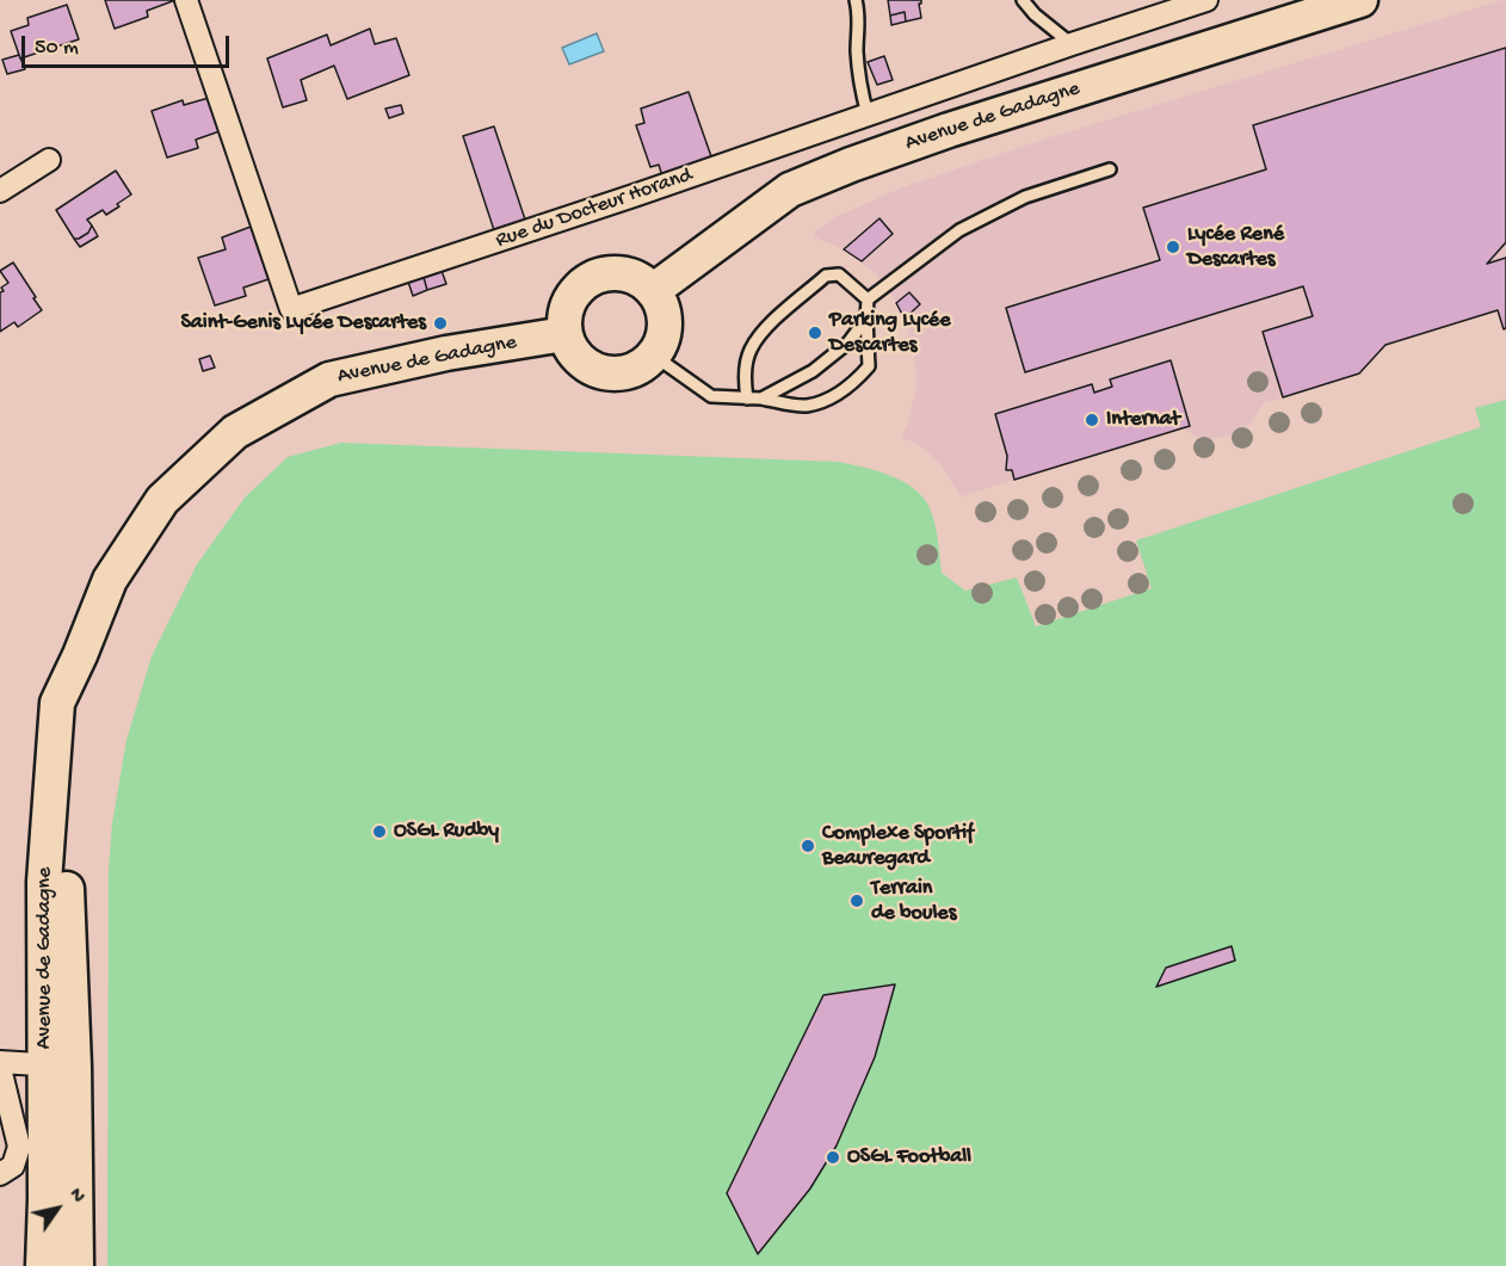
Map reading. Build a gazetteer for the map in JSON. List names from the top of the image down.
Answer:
{
  "streets": {
    "main road": ["Avenue de Gadagne"],
    "street": ["Rue du Docteur Horand"]
  },
  "places": [
    "Lycée René Descartes",
    "Saint-Genis Lycée Descartes",
    "Parking Lycée Descartes",
    "Internat",
    "OSGL Rudby",
    "Complexe Sportif Beauregard",
    "Terrain de boules",
    "OSGL Football"
  ],
  "scale_bar": "50 m",
  "north": "top right"
}
